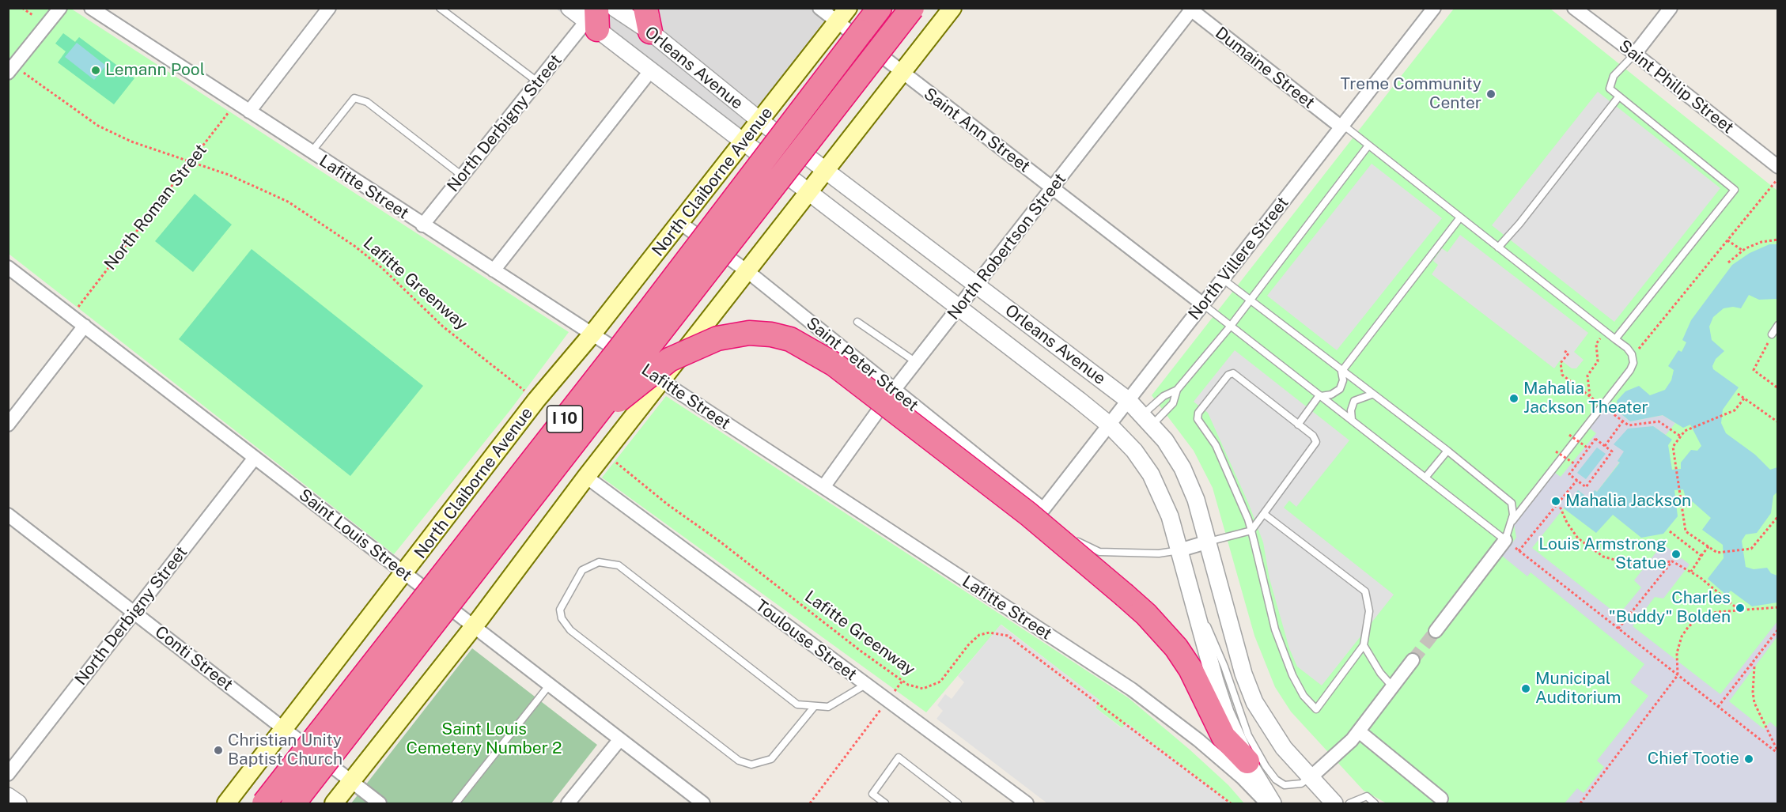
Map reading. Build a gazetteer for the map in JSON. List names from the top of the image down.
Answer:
{
  "streets": {
    "highway": ["I 10"],
    "main road": ["North Claiborne Avenue"],
    "street": [
      "Orleans Avenue",
      "Dumaine Street",
      "Saint Philip Street",
      "North Derbigny Street",
      "Saint Ann Street",
      "Lafitte Street",
      "North Robertson Street",
      "North Villere Street",
      "Saint Peter Street",
      "Saint Louis Street",
      "Toulouse Street",
      "Conti Street"
    ],
    "path": ["North Roman Street", "Lafitte Greenway"]
  },
  "crossings": [
    ["Orleans Avenue", "North Derbigny Street"],
    ["Orleans Avenue", "North Claiborne Avenue"],
    ["Orleans Avenue", "North Robertson Street"],
    ["Orleans Avenue", "North Villere Street"],
    ["Dumaine Street", "North Robertson Street"],
    ["Dumaine Street", "North Villere Street"],
    ["North Derbigny Street", "Lafitte Street"],
    ["North Derbigny Street", "Saint Louis Street"],
    ["North Derbigny Street", "Conti Street"],
    ["Saint Ann Street", "North Claiborne Avenue"],
    ["Saint Ann Street", "North Robertson Street"],
    ["Saint Ann Street", "North Villere Street"],
    ["North Claiborne Avenue", "Lafitte Street"],
    ["North Claiborne Avenue", "Saint Peter Street"],
    ["North Claiborne Avenue", "Saint Louis Street"],
    ["North Claiborne Avenue", "Conti Street"],
    ["Lafitte Street", "North Roman Street"],
    ["Lafitte Street", "North Robertson Street"],
    ["North Roman Street", "Lafitte Greenway"],
    ["North Roman Street", "Saint Louis Street"],
    ["North Robertson Street", "Saint Peter Street"],
    ["North Villere Street", "Saint Peter Street"]
  ],
  "parks": ["Saint Louis Cemetery Number 2"],
  "places": [
    "Lemann Pool",
    "Treme Community Center",
    "Mahalia Jackson Theater",
    "Mahalia Jackson",
    "Louis Armstrong Statue",
    "Charles \"Buddy\" Bolden",
    "Municipal Auditorium",
    "Christian Unity Baptist Church",
    "Chief Tootie"
  ]
}
